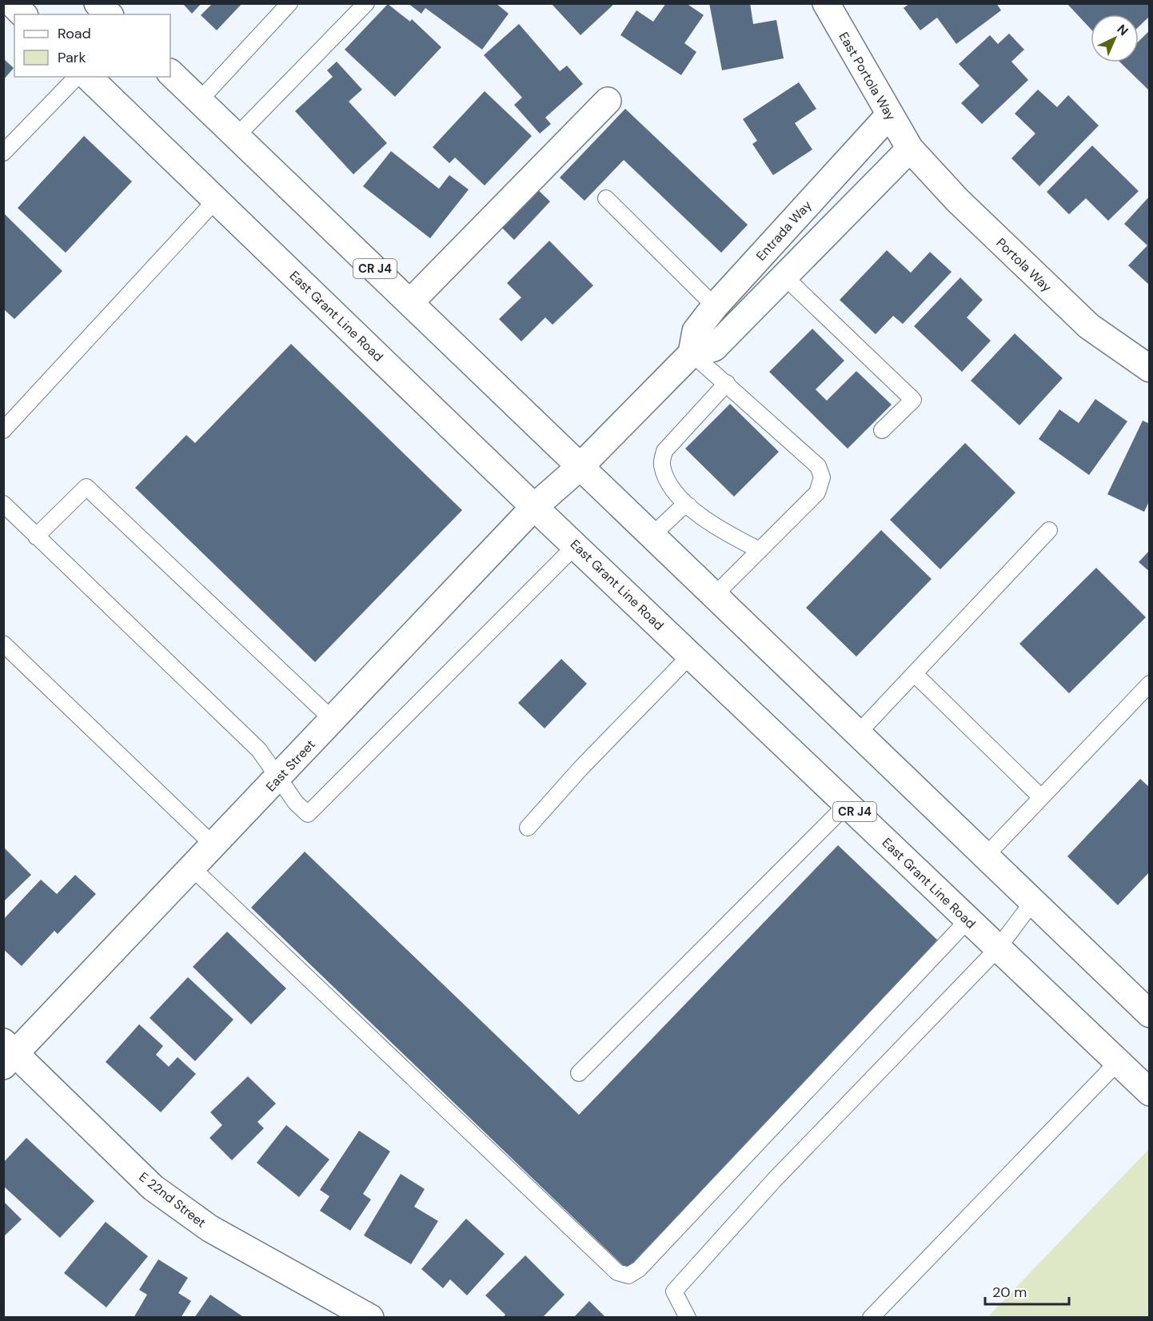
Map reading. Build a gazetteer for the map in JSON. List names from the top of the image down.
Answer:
{
  "streets": {
    "main road": [
      "East Portola Way",
      "Entrada Way",
      "Portola Way",
      "CR J4",
      "East Grant Line Road",
      "East Street",
      "E 22nd Street"
    ]
  },
  "crossings": [
    ["East Portola Way", "Entrada Way"],
    ["East Portola Way", "Portola Way"],
    ["CR J4", "East Street"],
    ["East Grant Line Road", "East Street"],
    ["East Street", "E 22nd Street"]
  ],
  "legend": ["Road", "Park"],
  "scale_bar": "20 m",
  "north": "top right"
}
